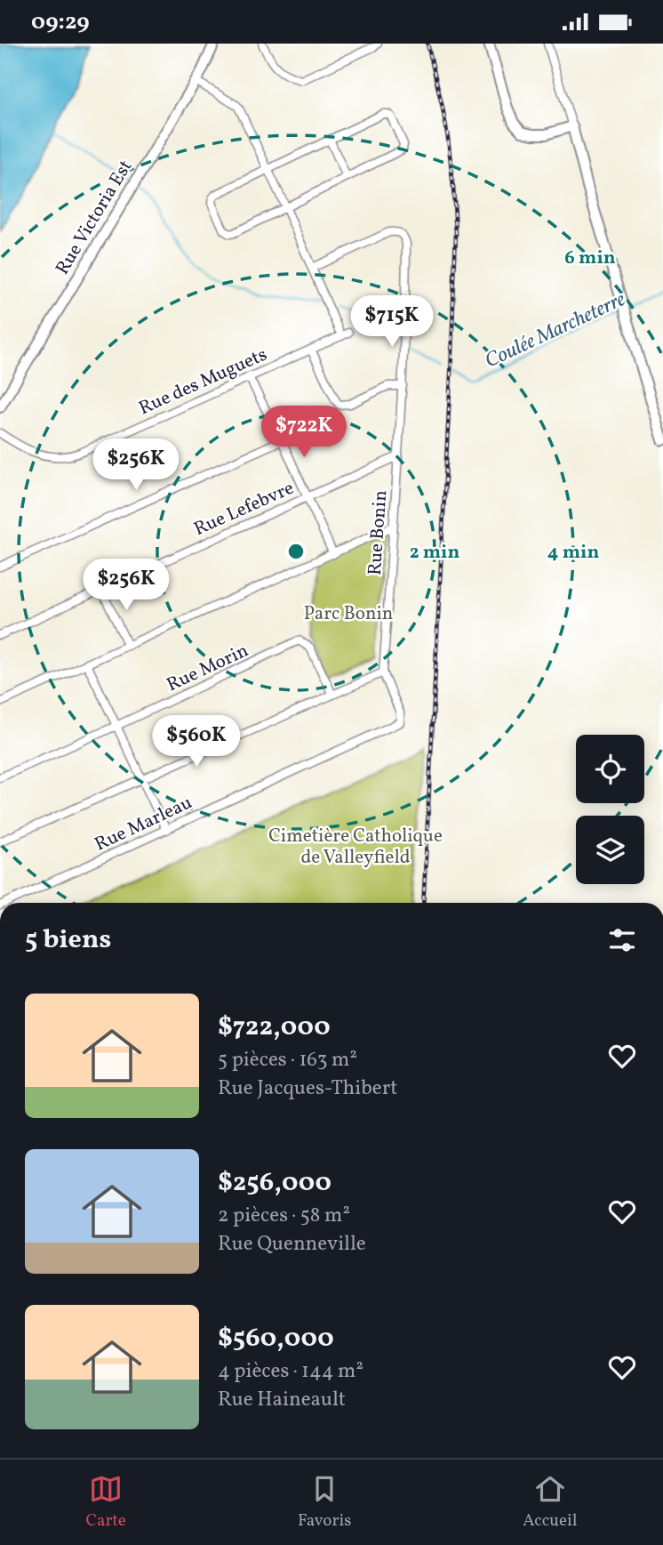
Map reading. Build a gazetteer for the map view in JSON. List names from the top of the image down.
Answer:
{
  "streets": {
    "street": [
      "Rue Victoria Est",
      "Rue des Muguets",
      "Rue Lefebvre",
      "Rue Bonin",
      "Rue Morin",
      "Rue Marleau"
    ]
  },
  "crossings": [
    ["Rue des Muguets", "Rue Bonin"],
    ["Rue Lefebvre", "Rue Bonin"],
    ["Rue Bonin", "Rue Marleau"]
  ],
  "water": ["Coulée Marcheterre"],
  "parks": ["Parc Bonin", "Cimetière Catholique de Valleyfield"],
  "page": {
    "status": "09:29",
    "price": [
      "$715K",
      "$722K",
      "$256K",
      "$256K",
      "$560K"
    ],
    "heading": "5 biens",
    "list": [
      {
        "name": "$722,000",
        "note": "5 pièces · 163 m² · Rue Jacques-Thibert"
      },
      {
        "name": "$256,000",
        "note": "2 pièces · 58 m² · Rue Quenneville"
      },
      {
        "name": "$560,000",
        "note": "4 pièces · 144 m² · Rue Haineault"
      }
    ],
    "tabs": ["Carte", "Favoris", "Accueil"]
  },
  "rings": ["6 min", "2 min", "4 min"]
}
